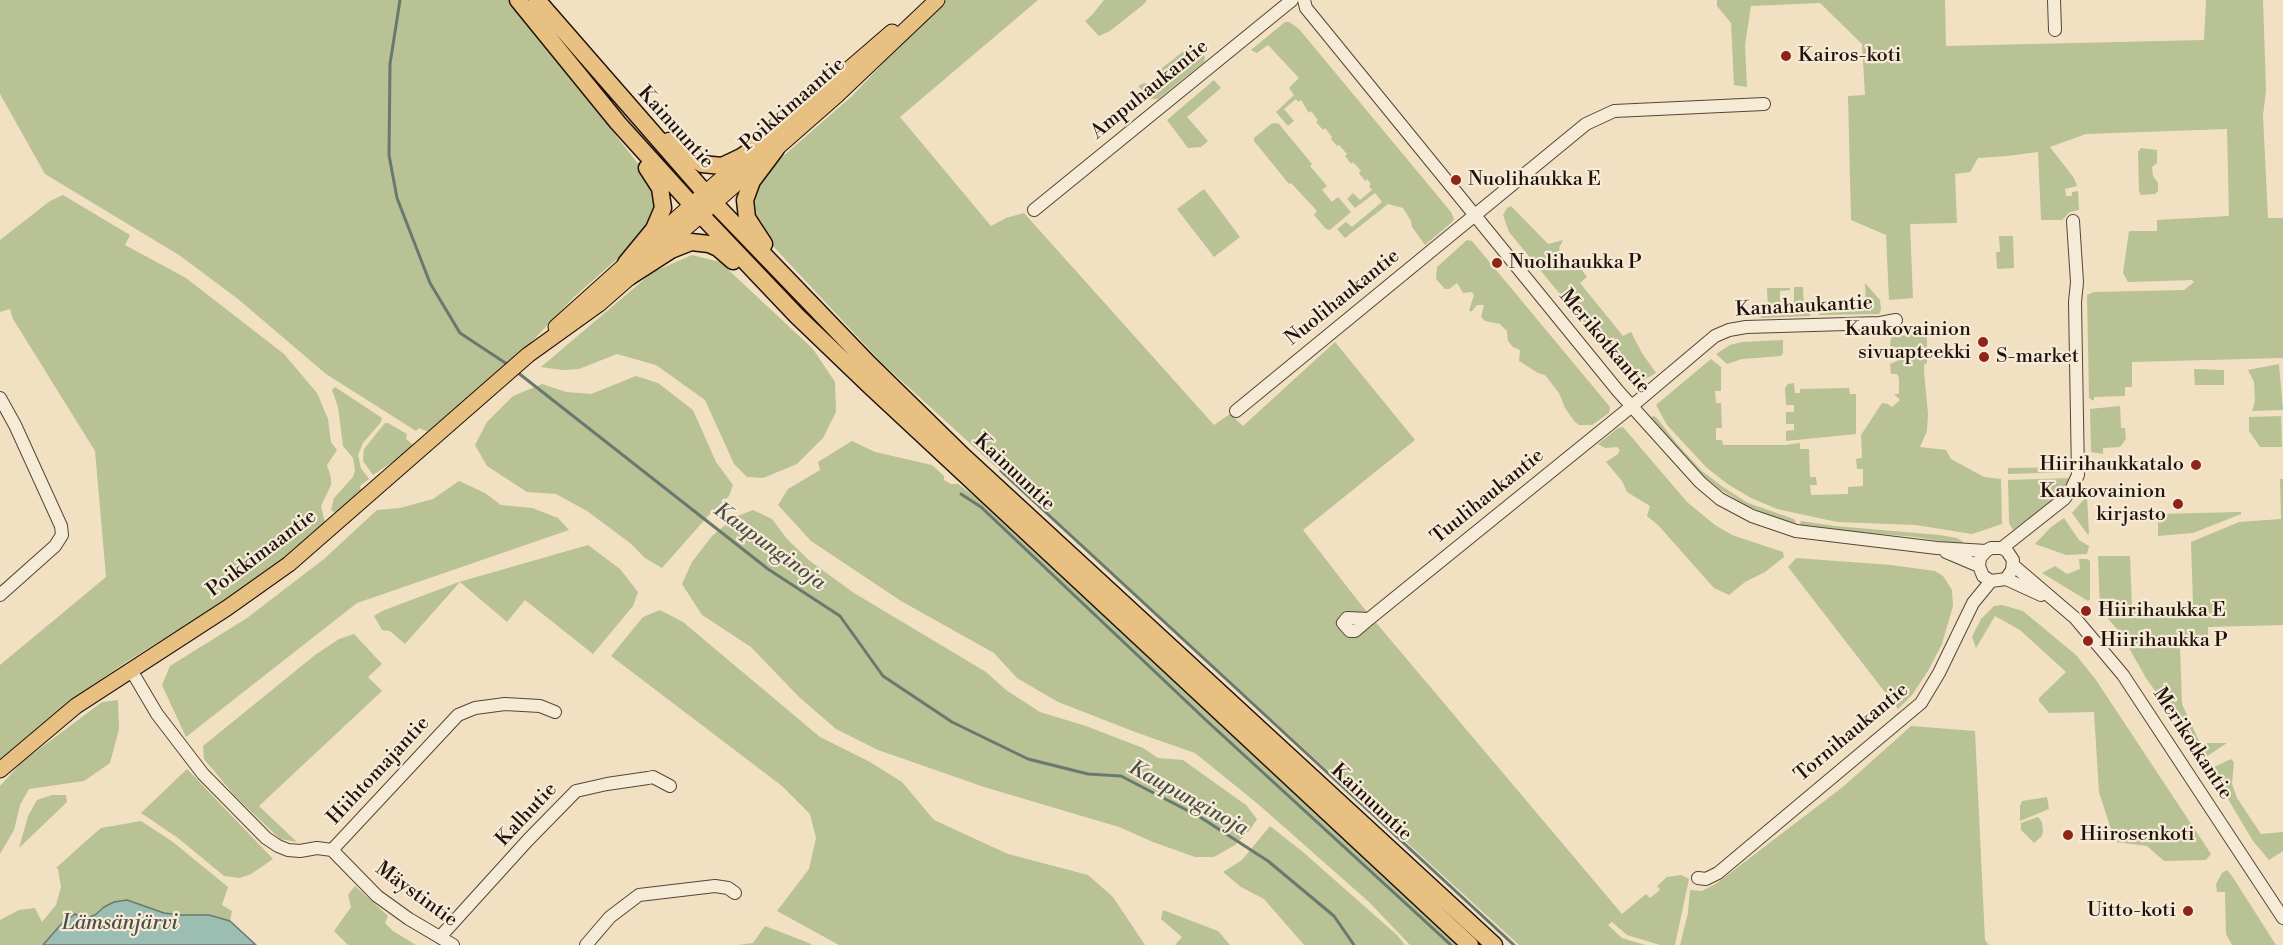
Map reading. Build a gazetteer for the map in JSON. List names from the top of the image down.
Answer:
{
  "streets": {
    "highway": ["Kainuuntie"],
    "main road": ["Poikkimaantie"],
    "street": [
      "Ampuhaukantie",
      "Nuolihaukantie",
      "Kanahaukantie",
      "Merikotkantie",
      "Tuulihaukantie",
      "Tornihaukantie",
      "Hiihtomajantie",
      "Kalhutie",
      "Mäystintie"
    ]
  },
  "crossings": [
    ["Poikkimaantie", "Kainuuntie"],
    ["Poikkimaantie", "Hiihtomajantie"],
    ["Nuolihaukantie", "Merikotkantie"],
    ["Kanahaukantie", "Merikotkantie"],
    ["Kanahaukantie", "Tuulihaukantie"],
    ["Merikotkantie", "Tuulihaukantie"],
    ["Merikotkantie", "Tornihaukantie"],
    ["Hiihtomajantie", "Mäystintie"],
    ["Kalhutie", "Mäystintie"]
  ],
  "water": ["Kaupunginoja", "Lämsänjärvi"],
  "places": [
    "Kairos-koti",
    "Nuolihaukka E",
    "Nuolihaukka P",
    "Kaukovainion sivuapteekki",
    "S-market",
    "Hiirihaukkatalo",
    "Kaukovainion kirjasto",
    "Hiirihaukka E",
    "Hiirihaukka P",
    "Hiirosenkoti",
    "Uitto-koti"
  ]
}
